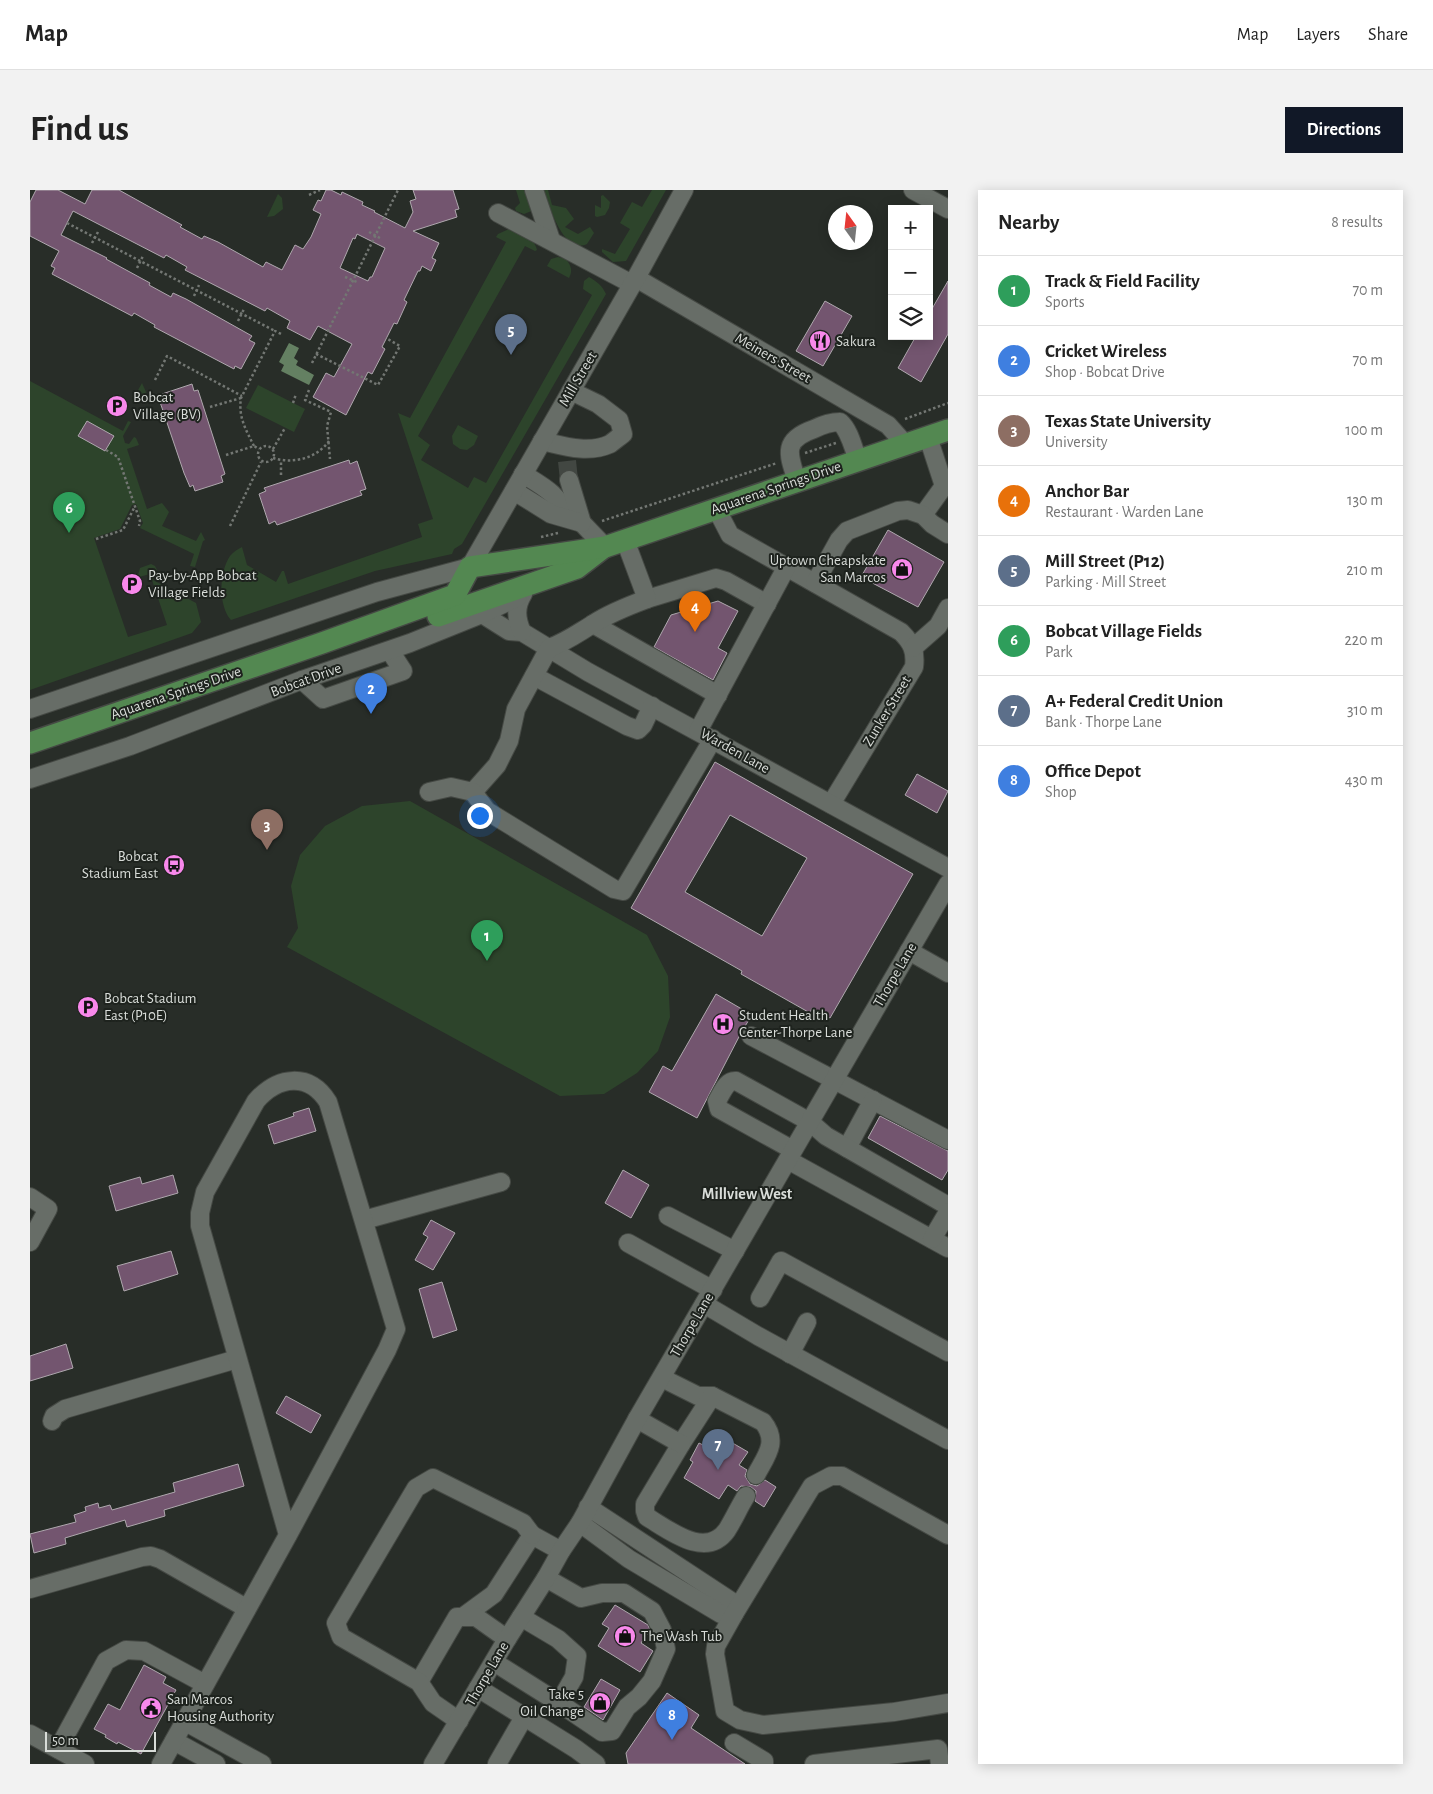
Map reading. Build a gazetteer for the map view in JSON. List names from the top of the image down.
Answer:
{
  "streets": {
    "main road": ["Aquarena Springs Drive"],
    "street": [
      "Meiners Street",
      "Mill Street",
      "Bobcat Drive",
      "Zunker Street",
      "Warden Lane",
      "Thorpe Lane"
    ]
  },
  "crossings": [
    ["Meiners Street", "Mill Street"],
    ["Meiners Street", "Aquarena Springs Drive"],
    ["Mill Street", "Aquarena Springs Drive"],
    ["Aquarena Springs Drive", "Bobcat Drive"],
    ["Bobcat Drive", "Warden Lane"],
    ["Zunker Street", "Warden Lane"]
  ],
  "districts": ["Millview West"],
  "places": {
    "restaurant": ["Sakura"],
    "parking": ["Bobcat Village (BV)", "Pay-by-App Bobcat Village Fields", "Bobcat Stadium East (P10E)"],
    "shop": ["Uptown Cheapskate San Marcos", "The Wash Tub", "Take 5 Oil Change"],
    "bus stop": ["Bobcat Stadium East"],
    "hospital": ["Student Health Center-Thorpe Lane"],
    "public building": ["San Marcos Housing Authority"]
  },
  "scale_bar": "50 m",
  "north": "top",
  "page": {
    "header": "Map",
    "nav": ["Map", "Layers", "Share"],
    "buttons": "Directions",
    "title": "Find us",
    "heading": ["Nearby", "8 results"],
    "map_buttons": ["+", "−"],
    "list": [
      {
        "mark": "1",
        "name": "Track & Field Facility",
        "note": "Sports",
        "value": "70 m"
      },
      {
        "mark": "2",
        "name": "Cricket Wireless",
        "note": "Shop · Bobcat Drive",
        "value": "70 m"
      },
      {
        "mark": "3",
        "name": "Texas State University",
        "note": "University",
        "value": "100 m"
      },
      {
        "mark": "4",
        "name": "Anchor Bar",
        "note": "Restaurant · Warden Lane",
        "value": "130 m"
      },
      {
        "mark": "5",
        "name": "Mill Street (P12)",
        "note": "Parking · Mill Street",
        "value": "210 m"
      },
      {
        "mark": "6",
        "name": "Bobcat Village Fields",
        "note": "Park",
        "value": "220 m"
      },
      {
        "mark": "7",
        "name": "A+ Federal Credit Union",
        "note": "Bank · Thorpe Lane",
        "value": "310 m"
      },
      {
        "mark": "8",
        "name": "Office Depot",
        "note": "Shop",
        "value": "430 m"
      }
    ],
    "pins": [
      "5",
      "6",
      "4",
      "2",
      "3",
      "1",
      "7",
      "8"
    ],
    "scale": "50 m"
  }
}
